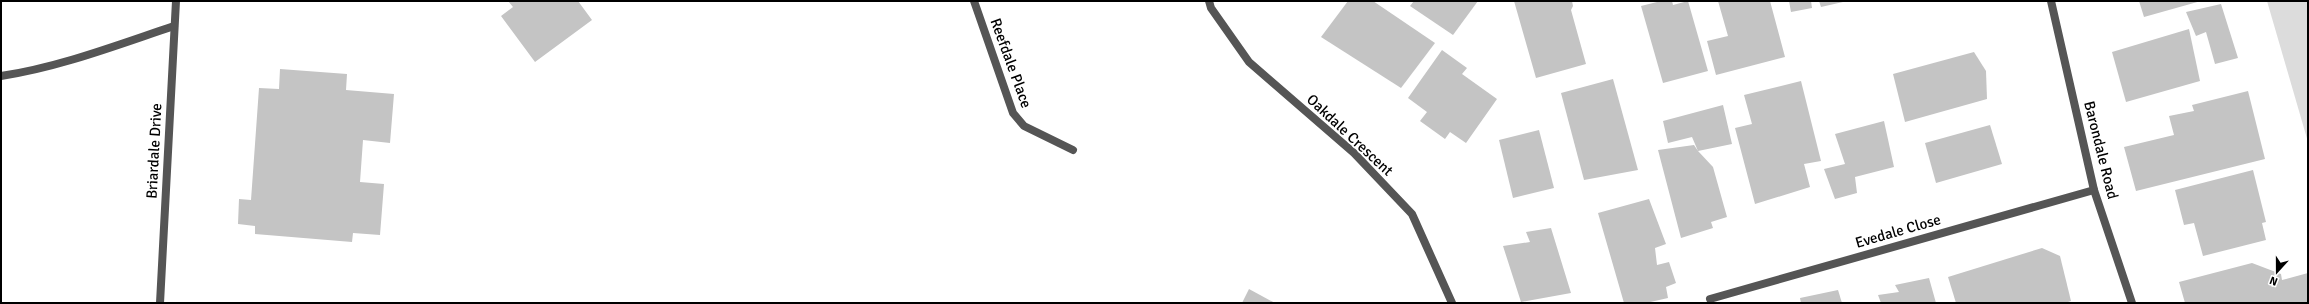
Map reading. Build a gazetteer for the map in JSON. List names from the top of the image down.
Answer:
{
  "streets": {
    "street": [
      "Reefdale Place",
      "Oakdale Crescent",
      "Barondale Road",
      "Briardale Drive",
      "Evedale Close"
    ]
  },
  "crossings": [
    ["Barondale Road", "Evedale Close"]
  ],
  "north": "bottom"
}
